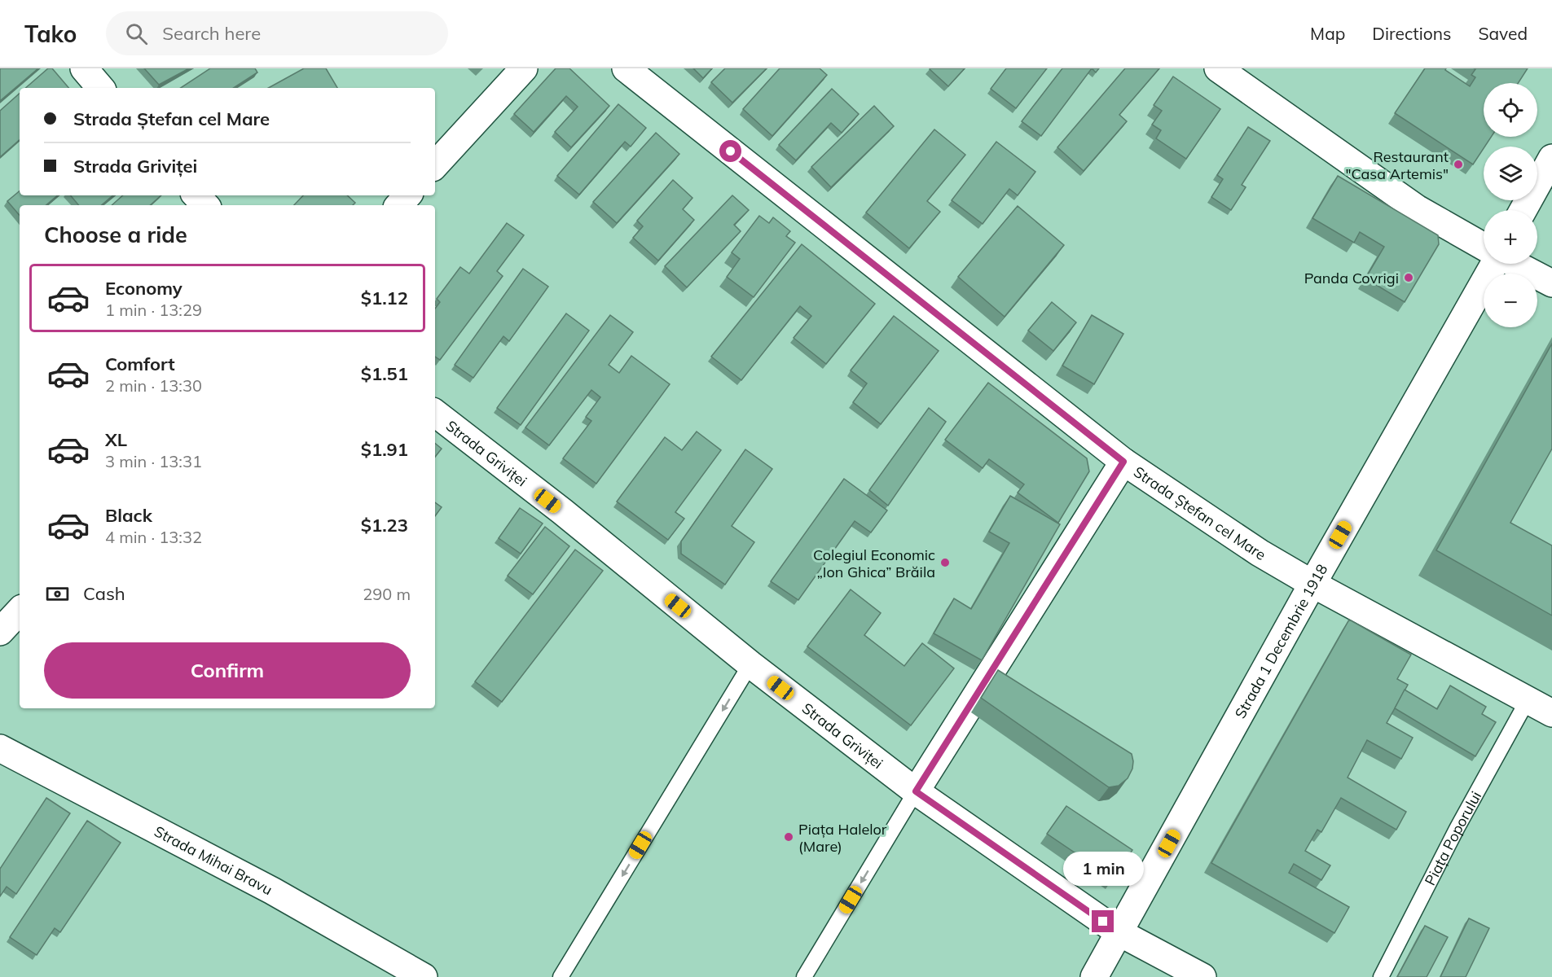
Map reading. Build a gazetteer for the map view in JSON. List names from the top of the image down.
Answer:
{
  "streets": {
    "street": [
      "Strada Griviței",
      "Strada Ștefan cel Mare",
      "Strada 1 Decembrie 1918",
      "Strada Mihai Bravu"
    ],
    "lane": ["Piața Poporului"]
  },
  "crossings": [
    ["Strada Griviței", "Strada 1 Decembrie 1918"],
    ["Strada Ștefan cel Mare", "Strada 1 Decembrie 1918"],
    ["Strada Ștefan cel Mare", "Piața Poporului"]
  ],
  "places": [
    "Restaurant \"Casa Artemis\"",
    "Panda Covrigi",
    "Colegiul Economic „Ion Ghica” Brăila",
    "Piața Halelor (Mare)"
  ],
  "page": {
    "header": "Tako",
    "search": "Search here",
    "nav": ["Map", "Directions", "Saved"],
    "map_buttons": ["+", "−"],
    "banner": ["Strada Ștefan cel Mare", "Strada Griviței"],
    "heading": "Choose a ride",
    "list": [
      {
        "name": "Economy",
        "note": "1 min · 13:29",
        "value": "$1.12"
      },
      {
        "name": "Comfort",
        "note": "2 min · 13:30",
        "value": "$1.51"
      },
      {
        "name": "XL",
        "note": "3 min · 13:31",
        "value": "$1.91"
      },
      {
        "name": "Black",
        "note": "4 min · 13:32",
        "value": "$1.23"
      }
    ],
    "pay": ["Cash", "290 m"],
    "buttons": "Confirm",
    "bubble": "1 min"
  }
}
